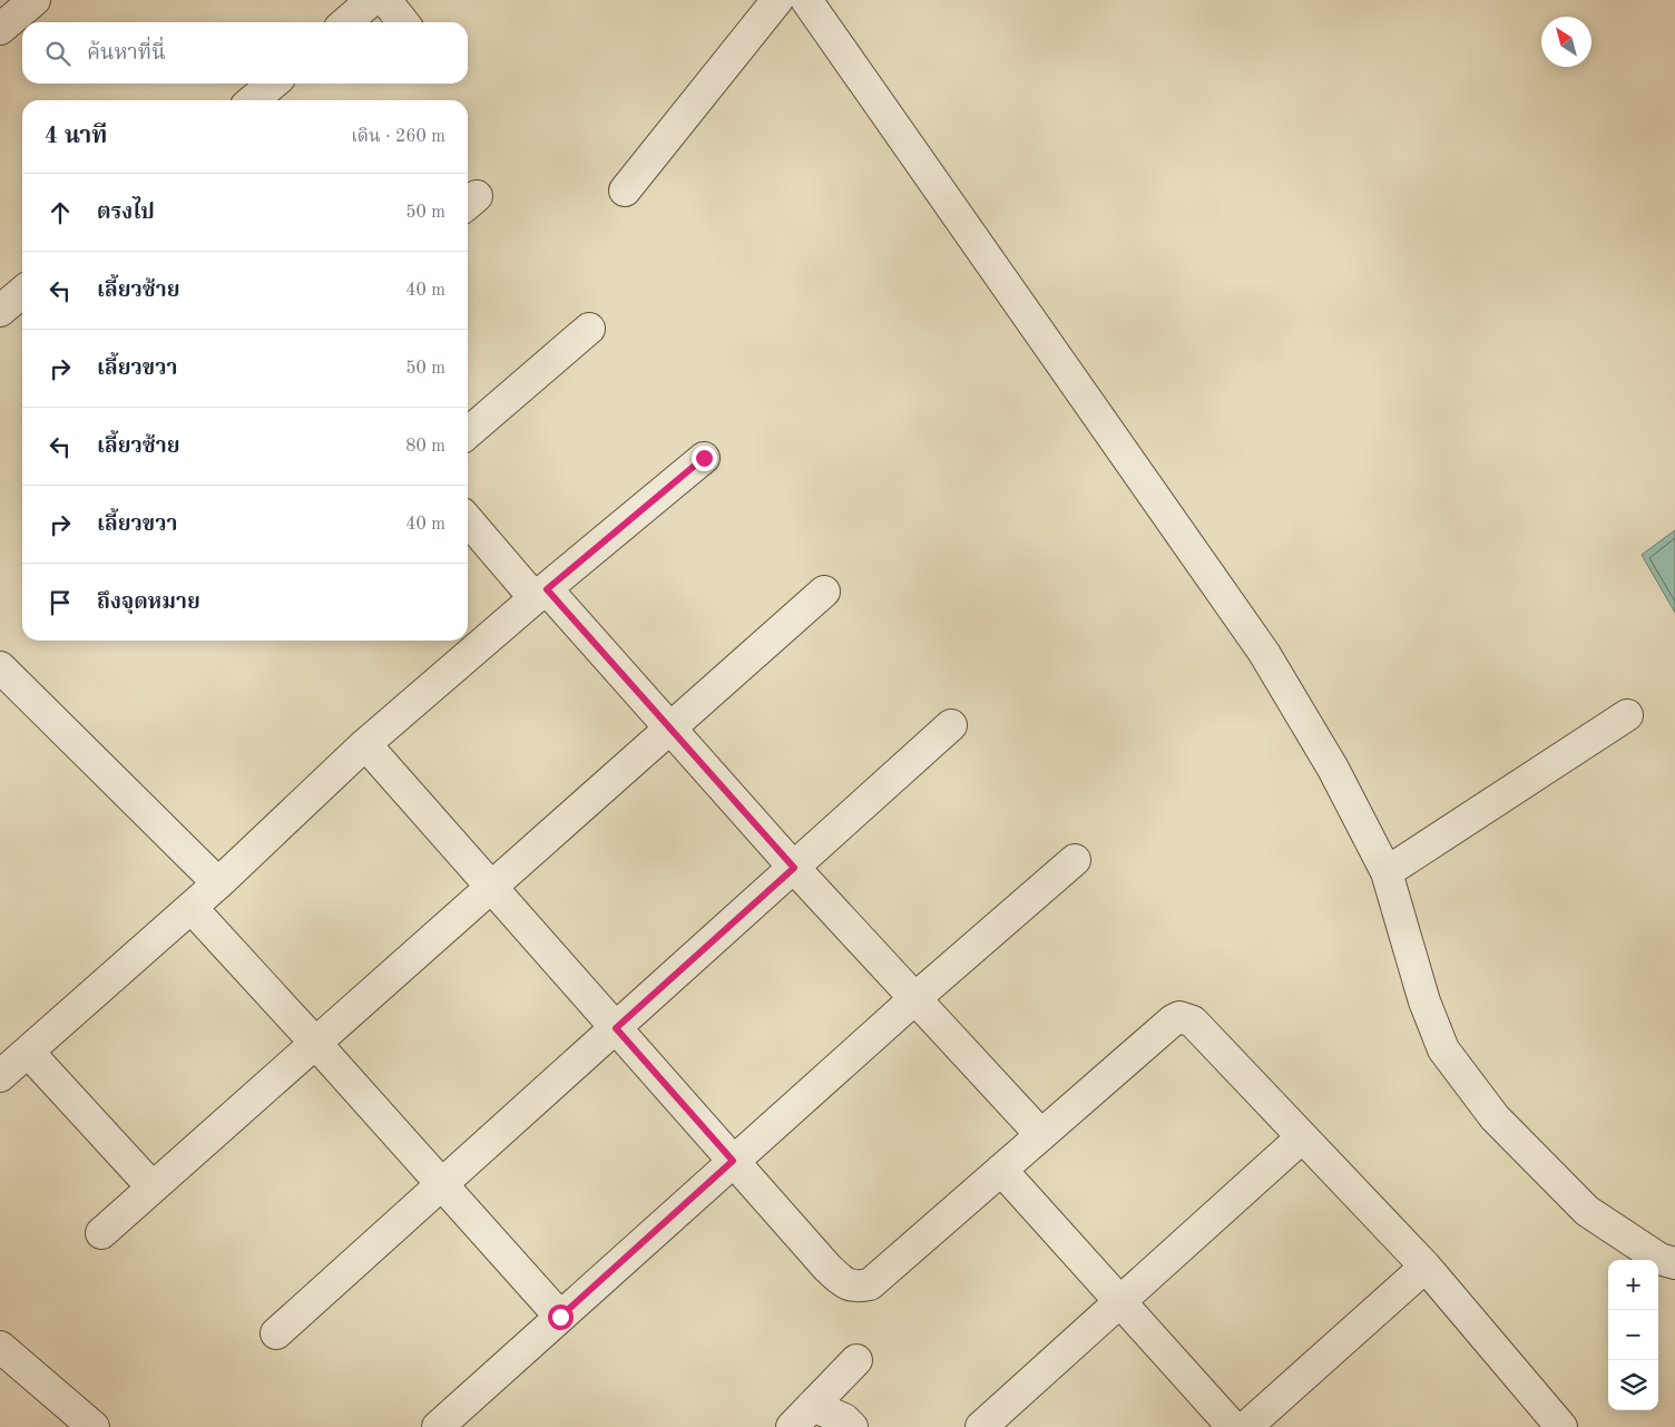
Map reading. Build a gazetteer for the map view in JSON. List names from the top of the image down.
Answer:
{
  "north": "top left",
  "page": {
    "search": "ค้นหาที่นี่",
    "heading": ["4 นาที", "เดิน · 260 m"],
    "list": [
      ["ตรงไป", "50 m"],
      ["เลี้ยวซ้าย", "40 m"],
      ["เลี้ยวขวา", "50 m"],
      ["เลี้ยวซ้าย", "80 m"],
      ["เลี้ยวขวา", "40 m"],
      "ถึงจุดหมาย"
    ],
    "map_buttons": ["+", "−"]
  }
}
